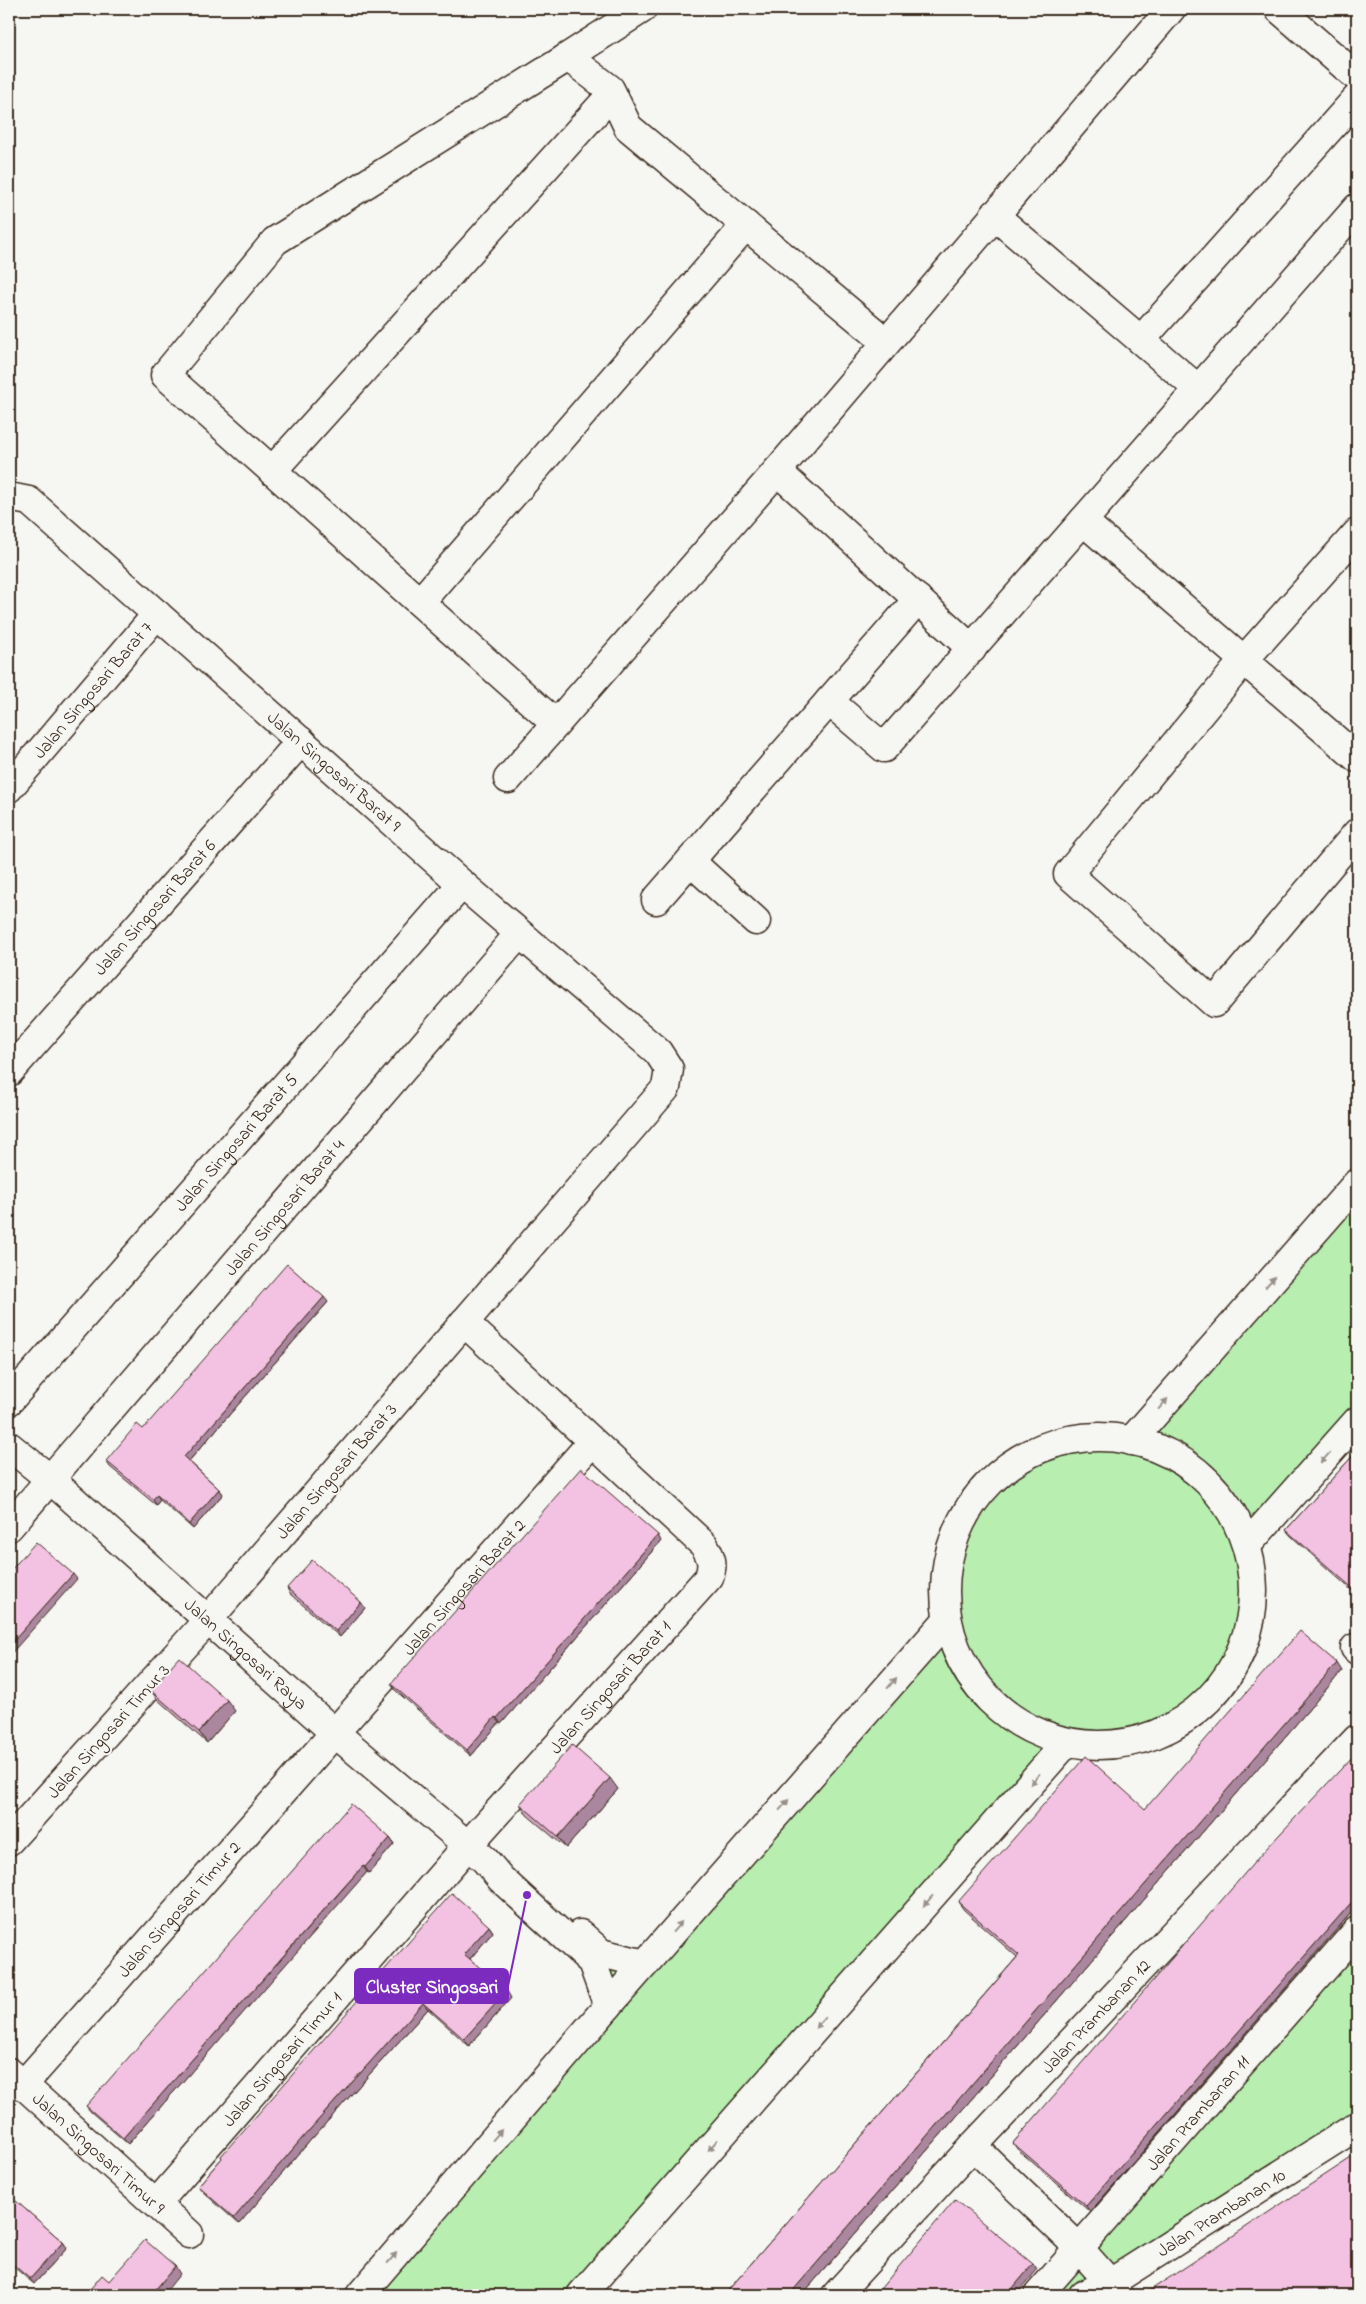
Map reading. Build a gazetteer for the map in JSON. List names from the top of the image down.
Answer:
{
  "streets": {
    "street": [
      "Jalan Singosari Barat 7",
      "Jalan Singosari Barat 9",
      "Jalan Singosari Barat 6",
      "Jalan Singosari Barat 5",
      "Jalan Singosari Barat 4",
      "Jalan Singosari Barat 3",
      "Jalan Singosari Barat 2",
      "Jalan Singosari Raya",
      "Jalan Singosari Barat 1",
      "Jalan Singosari Timur 3",
      "Jalan Singosari Timur 2",
      "Jalan Prambanan 12",
      "Jalan Singosari Timur 1",
      "Jalan Prambanan 11",
      "Jalan Singosari Timur 9",
      "Jalan Prambanan 10"
    ]
  },
  "crossings": [
    ["Jalan Singosari Barat 7", "Jalan Singosari Barat 9"],
    ["Jalan Singosari Barat 9", "Jalan Singosari Barat 6"],
    ["Jalan Singosari Barat 9", "Jalan Singosari Barat 5"],
    ["Jalan Singosari Barat 9", "Jalan Singosari Barat 4"],
    ["Jalan Singosari Barat 9", "Jalan Singosari Barat 3"],
    ["Jalan Singosari Barat 4", "Jalan Singosari Raya"],
    ["Jalan Singosari Barat 3", "Jalan Singosari Raya"],
    ["Jalan Singosari Barat 3", "Jalan Singosari Timur 3"],
    ["Jalan Singosari Barat 2", "Jalan Singosari Raya"],
    ["Jalan Singosari Barat 2", "Jalan Singosari Barat 1"],
    ["Jalan Singosari Barat 2", "Jalan Singosari Timur 2"],
    ["Jalan Singosari Raya", "Jalan Singosari Barat 1"],
    ["Jalan Singosari Raya", "Jalan Singosari Timur 3"],
    ["Jalan Singosari Raya", "Jalan Singosari Timur 2"],
    ["Jalan Singosari Raya", "Jalan Singosari Timur 1"],
    ["Jalan Singosari Barat 1", "Jalan Singosari Timur 1"],
    ["Jalan Singosari Timur 2", "Jalan Singosari Timur 9"],
    ["Jalan Singosari Timur 1", "Jalan Singosari Timur 9"]
  ],
  "places": ["Cluster Singosari"]
}
